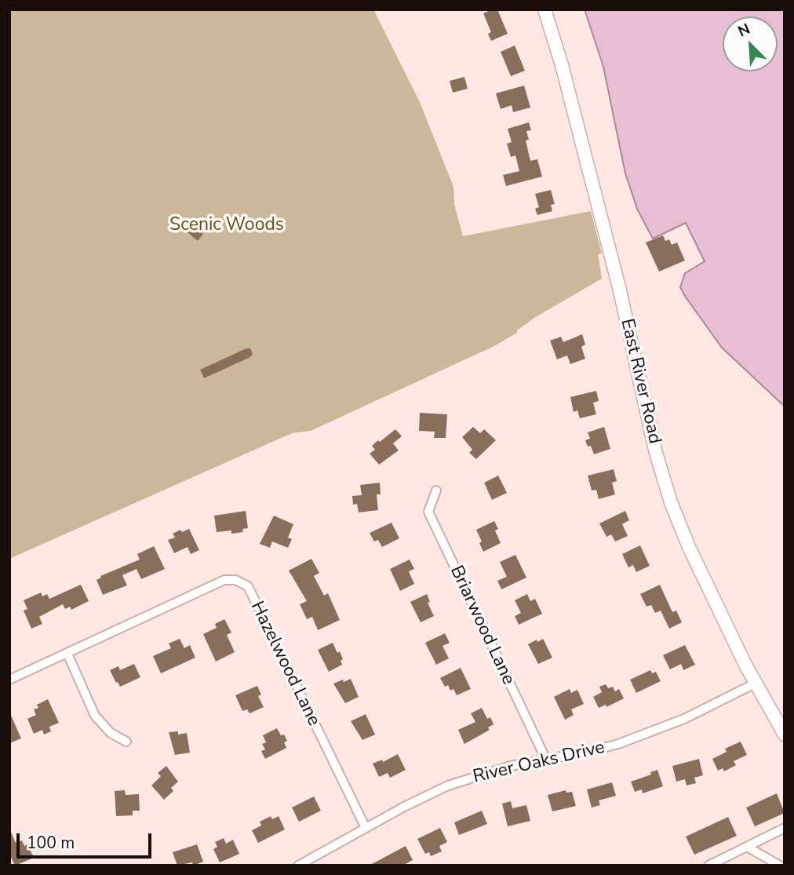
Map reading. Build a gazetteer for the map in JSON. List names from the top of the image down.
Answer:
{
  "streets": {
    "main road": ["East River Road"],
    "street": ["Briarwood Lane", "Hazelwood Lane", "River Oaks Drive"]
  },
  "crossings": [
    ["East River Road", "River Oaks Drive"],
    ["Briarwood Lane", "River Oaks Drive"],
    ["Hazelwood Lane", "River Oaks Drive"]
  ],
  "parks": ["Scenic Woods"],
  "scale_bar": "100 m",
  "north": "top left"
}
